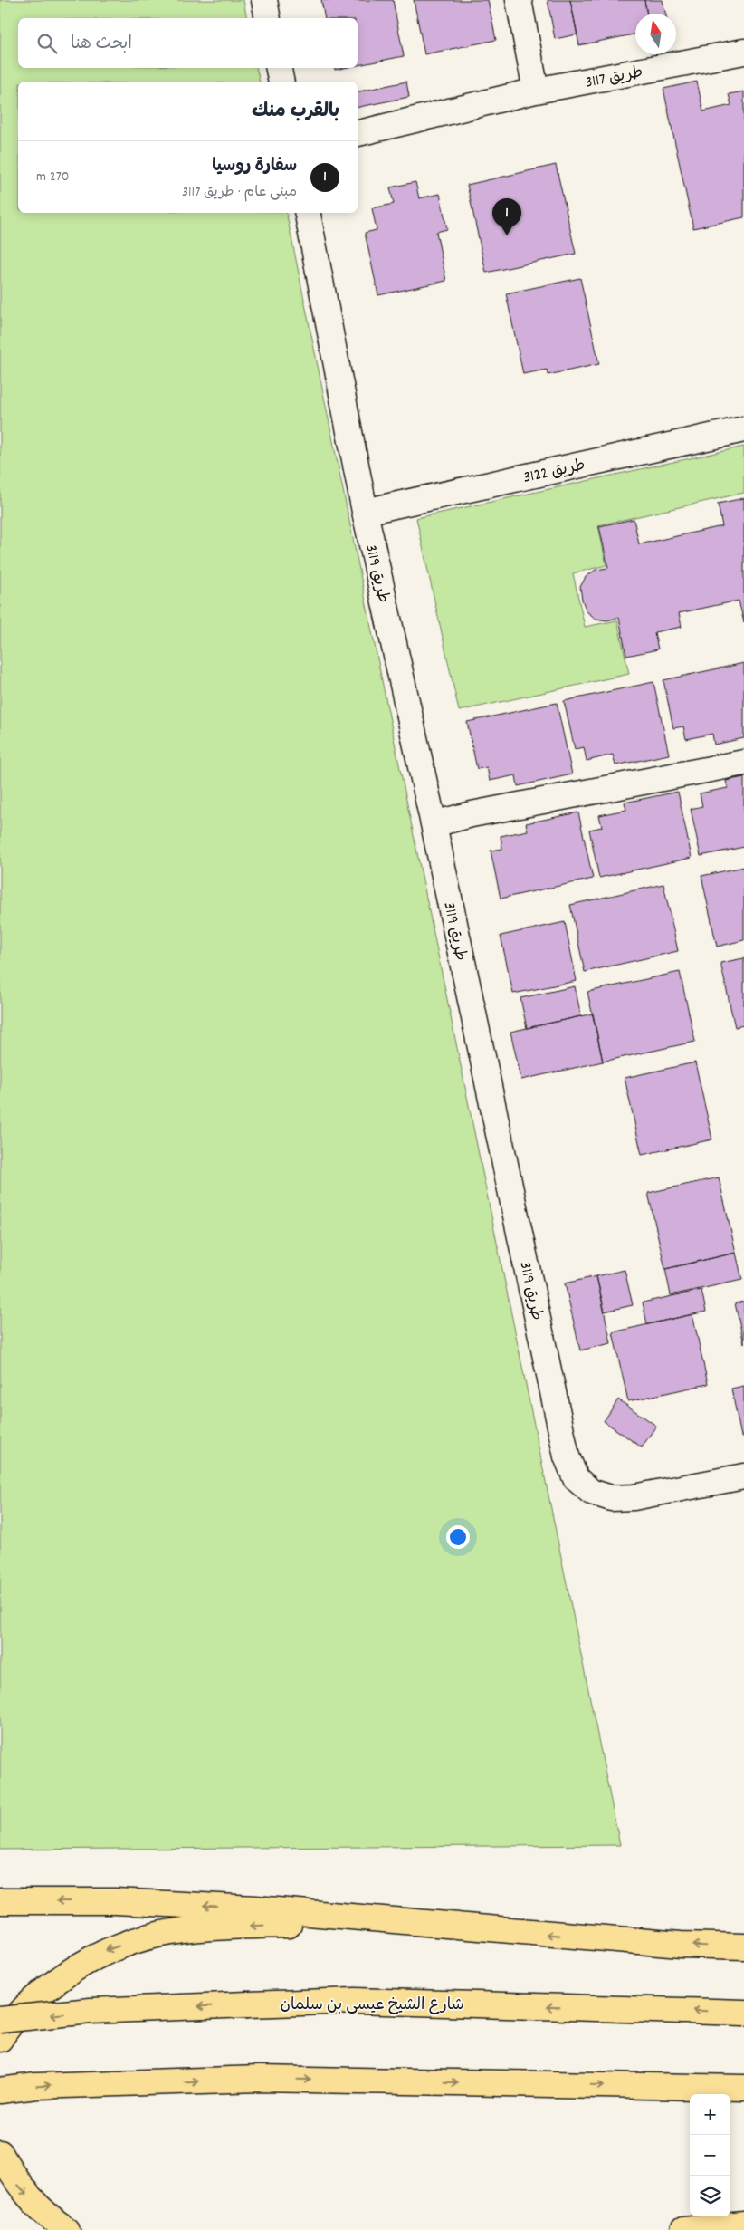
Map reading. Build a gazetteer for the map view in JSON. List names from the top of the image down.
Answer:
{
  "streets": {
    "highway": ["شارع الشيخ عيسى بن سلمان"],
    "street": ["طريق 3117", "طريق 3122", "طريق 3119"]
  },
  "crossings": [
    ["طريق 3122", "طريق 3119"]
  ],
  "north": "top",
  "page": {
    "search": "ابحث هنا",
    "heading": "بالقرب منك",
    "list": [
      {
        "mark": "1",
        "name": "سفارة روسيا",
        "note": "مبنى عام · طريق 3117",
        "value": "270 m"
      }
    ],
    "pins": "1",
    "map_buttons": ["+", "−"]
  }
}
